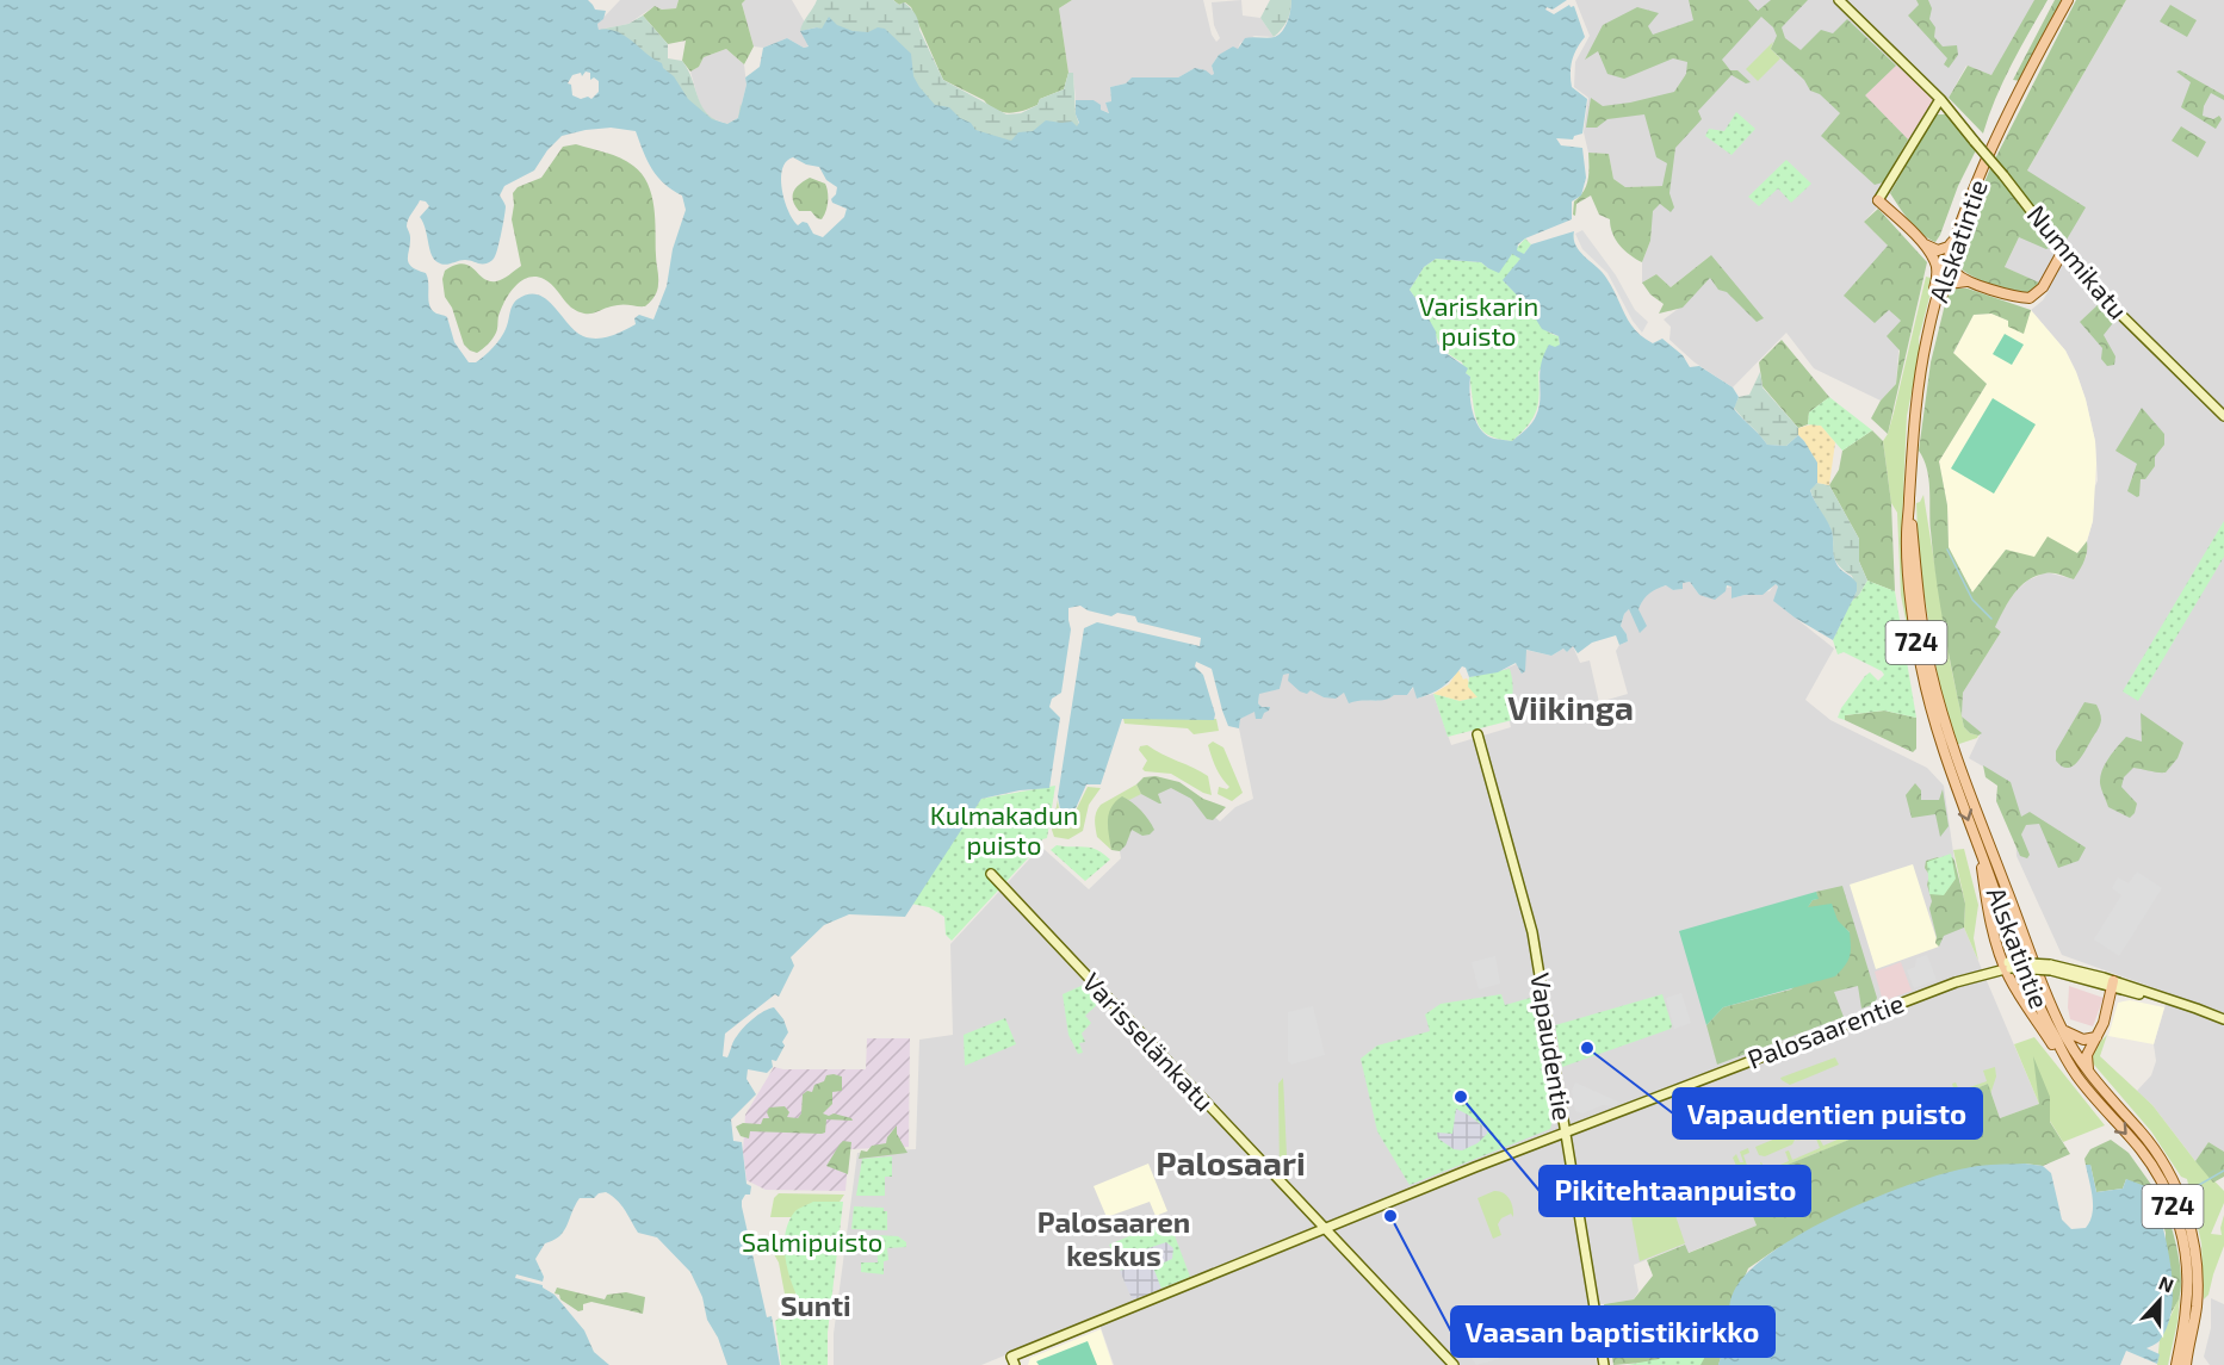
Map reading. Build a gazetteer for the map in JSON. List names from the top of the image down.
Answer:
{
  "streets": {
    "main road": ["Alskatintie", "724"],
    "street": [
      "Nummikatu",
      "Palosaarentie",
      "Varisselänkatu",
      "Vapaudentie"
    ]
  },
  "crossings": [
    ["Palosaarentie", "Varisselänkatu"],
    ["Palosaarentie", "Vapaudentie"]
  ],
  "districts": [
    "Viikinga",
    "Palosaari",
    "Palosaaren keskus",
    "Sunti"
  ],
  "parks": ["Variskarin puisto", "Kulmakadun puisto", "Salmipuisto"],
  "places": ["Vapaudentien puisto", "Pikitehtaanpuisto", "Vaasan baptistikirkko"],
  "north": "top"
}
